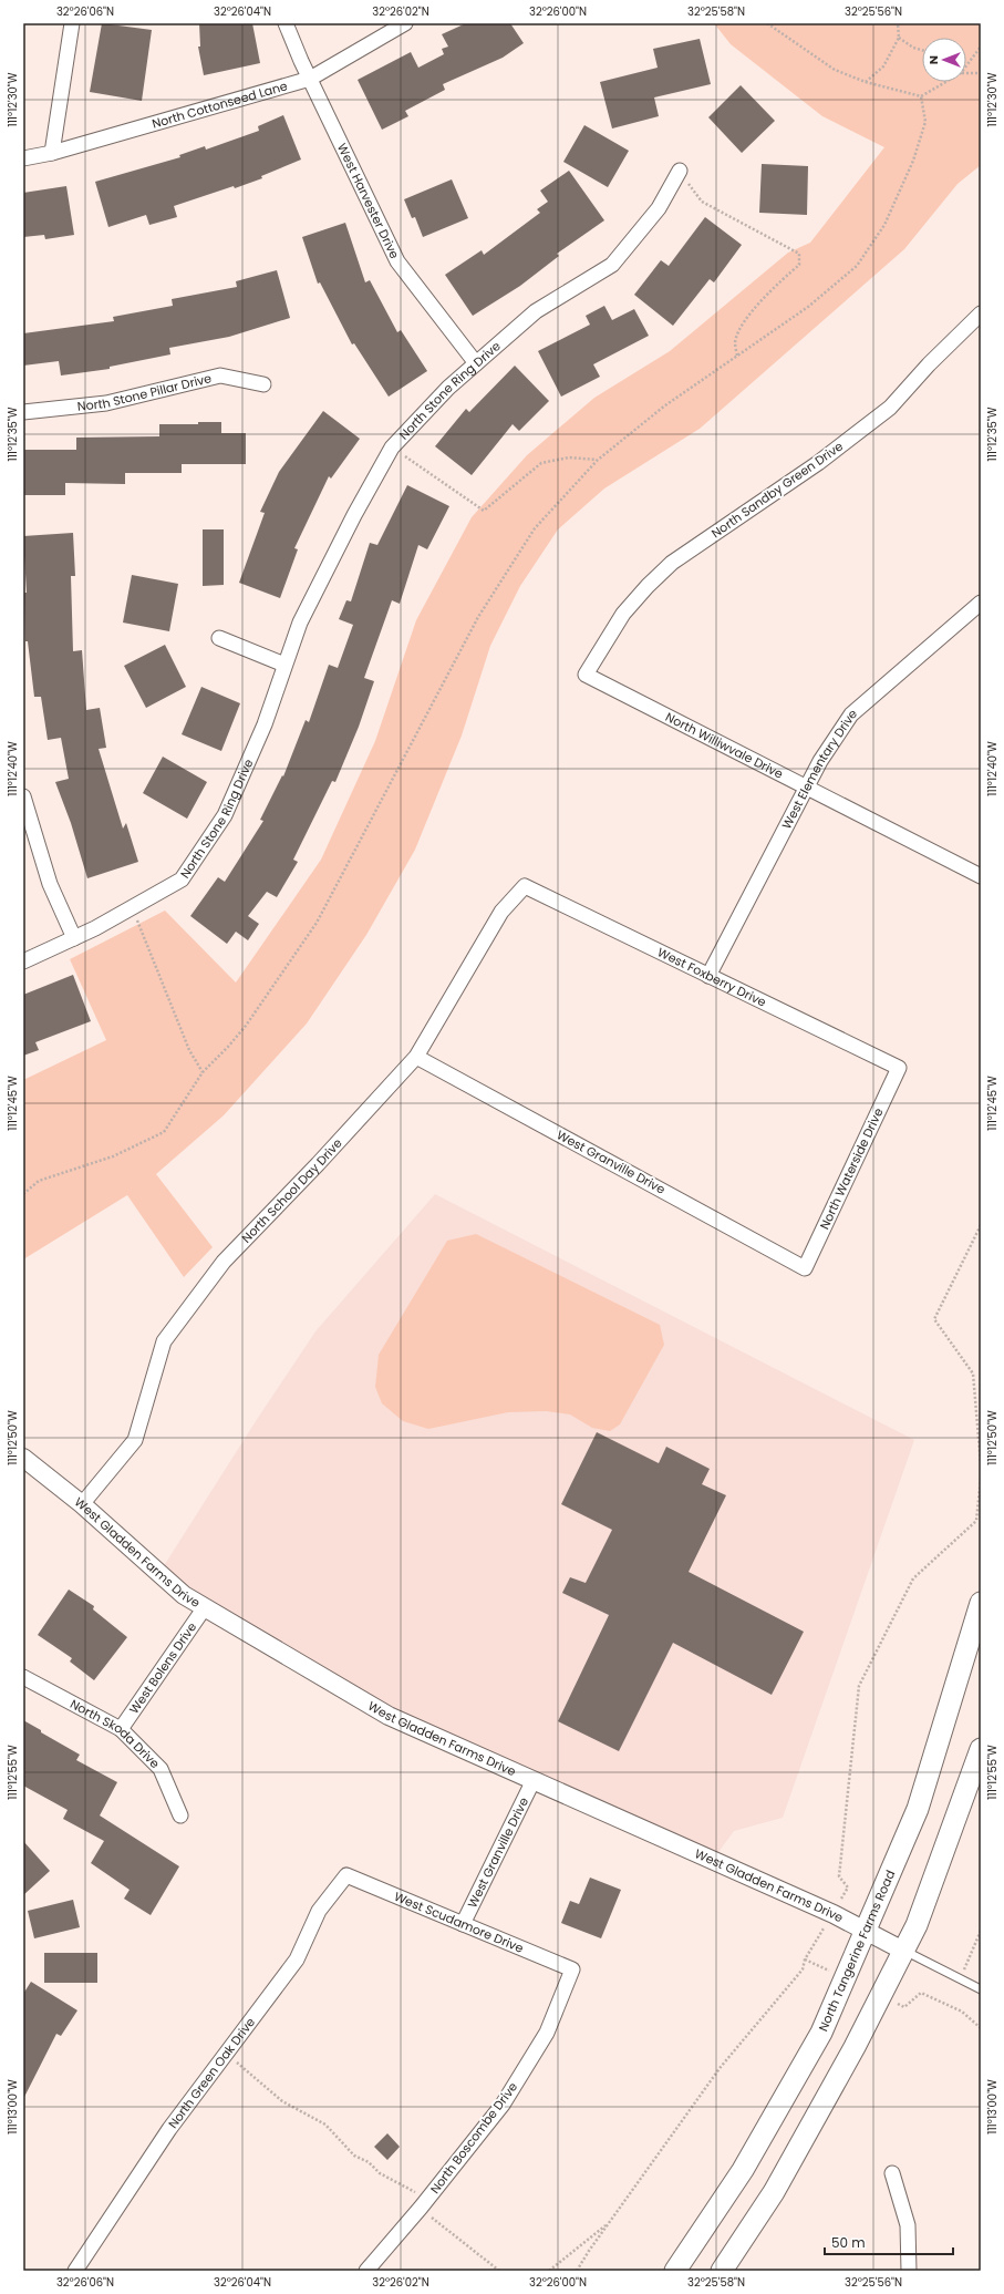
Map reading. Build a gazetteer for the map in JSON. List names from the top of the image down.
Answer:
{
  "streets": {
    "main road": ["North Tangerine Farms Road"],
    "street": [
      "North Cottonseed Lane",
      "West Harvester Drive",
      "North Stone Ring Drive",
      "North Stone Pillar Drive",
      "North Sandby Green Drive",
      "North Williwvale Drive",
      "West Elementary Drive",
      "West Foxberry Drive",
      "West Granville Drive",
      "North Waterside Drive",
      "North School Day Drive",
      "West Gladden Farms Drive",
      "West Bolens Drive",
      "North Skoda Drive",
      "West Scudamore Drive",
      "North Green Oak Drive",
      "North Boscombe Drive"
    ]
  },
  "crossings": [
    ["North Cottonseed Lane", "West Harvester Drive"],
    ["West Harvester Drive", "North Stone Ring Drive"],
    ["North Sandby Green Drive", "North Williwvale Drive"],
    ["North Williwvale Drive", "West Elementary Drive"],
    ["West Elementary Drive", "West Foxberry Drive"],
    ["West Foxberry Drive", "North Waterside Drive"],
    ["West Foxberry Drive", "North School Day Drive"],
    ["West Granville Drive", "North Waterside Drive"],
    ["West Granville Drive", "North School Day Drive"],
    ["West Granville Drive", "West Gladden Farms Drive"],
    ["West Granville Drive", "West Scudamore Drive"],
    ["North School Day Drive", "West Gladden Farms Drive"],
    ["West Gladden Farms Drive", "West Bolens Drive"],
    ["West Gladden Farms Drive", "North Tangerine Farms Road"],
    ["West Bolens Drive", "North Skoda Drive"],
    ["West Scudamore Drive", "North Green Oak Drive"],
    ["West Scudamore Drive", "North Boscombe Drive"]
  ],
  "scale_bar": "50 m",
  "north": "left",
  "coordinates": [
    "32°26'06\"N",
    "32°26'04\"N",
    "32°26'02\"N",
    "32°26'00\"N",
    "32°25'58\"N",
    "32°25'56\"N",
    "111°12'30\"W",
    "111°12'35\"W",
    "111°12'40\"W",
    "111°12'45\"W",
    "111°12'50\"W",
    "111°12'55\"W",
    "111°13'00\"W"
  ]
}
